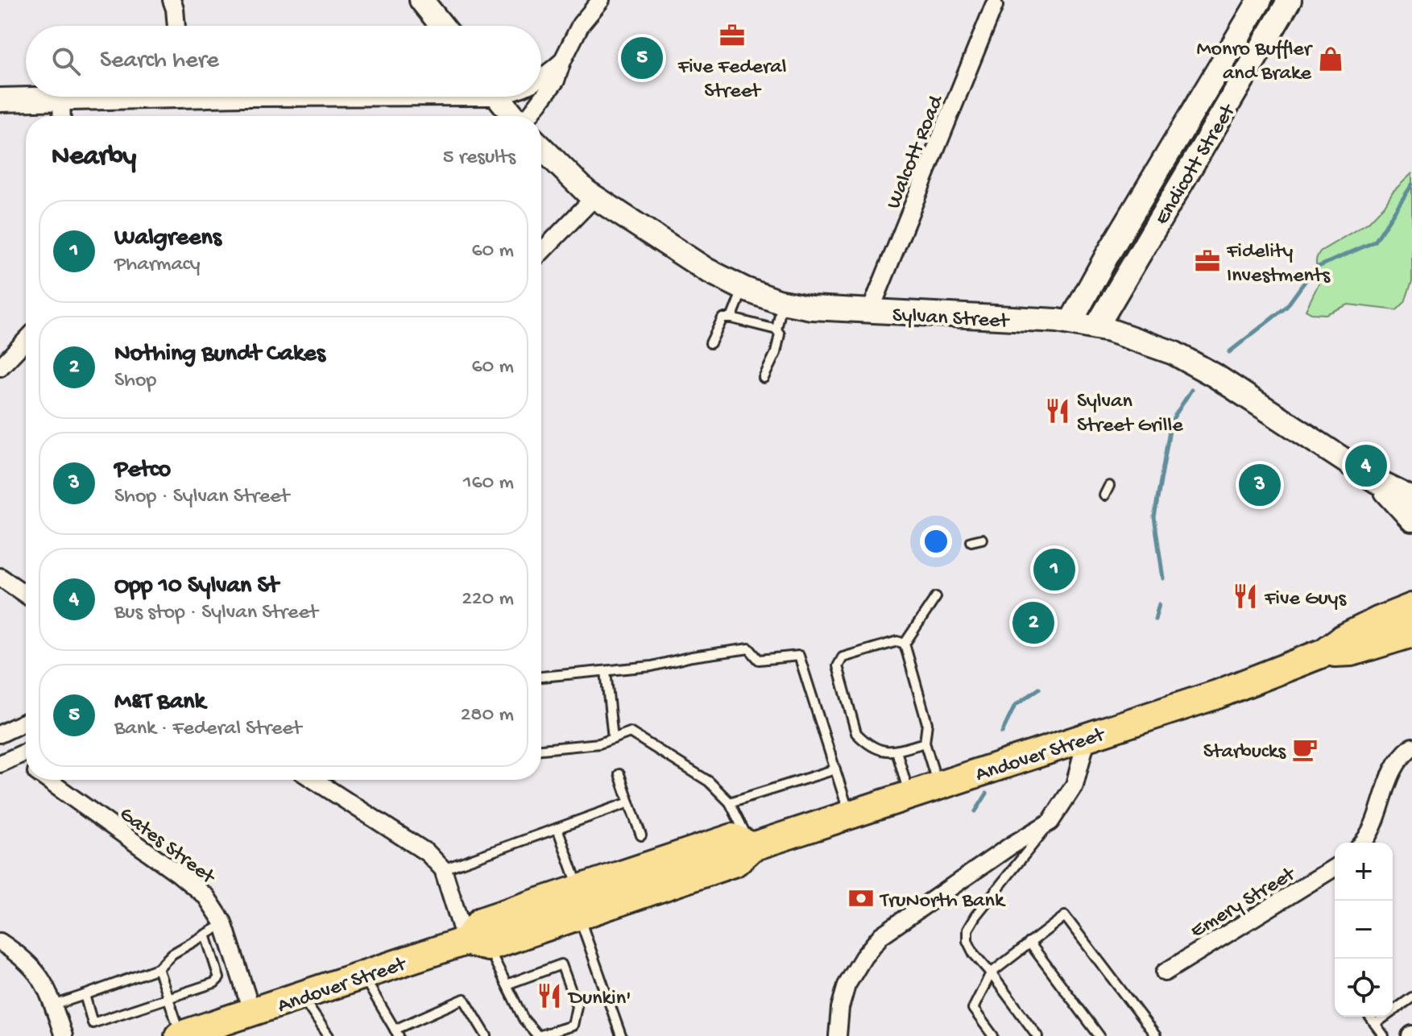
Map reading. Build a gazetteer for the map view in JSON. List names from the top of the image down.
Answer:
{
  "streets": {
    "highway": ["Andover Street"],
    "main road": ["Endicott Street", "Sylvan Street"],
    "street": ["Walcott Road", "Gates Street", "Emery Street"]
  },
  "crossings": [
    ["Walcott Road", "Sylvan Street"],
    ["Endicott Street", "Sylvan Street"],
    ["Andover Street", "Gates Street"]
  ],
  "places": {
    "office": ["Five Federal Street", "Fidelity Investments"],
    "shop": ["Monro Buffler and Brake"],
    "restaurant": ["Sylvan Street Grille", "Five Guys", "Dunkin'"],
    "cafe": ["Starbucks"],
    "bank": ["TruNorth Bank"]
  },
  "page": {
    "search": "Search here",
    "pins": [
      "5",
      "4",
      "3",
      "1",
      "2"
    ],
    "heading": ["Nearby", "5 results"],
    "list": [
      {
        "mark": "1",
        "name": "Walgreens",
        "note": "Pharmacy",
        "value": "60 m"
      },
      {
        "mark": "2",
        "name": "Nothing Bundt Cakes",
        "note": "Shop",
        "value": "60 m"
      },
      {
        "mark": "3",
        "name": "Petco",
        "note": "Shop · Sylvan Street",
        "value": "160 m"
      },
      {
        "mark": "4",
        "name": "Opp 10 Sylvan St",
        "note": "Bus stop · Sylvan Street",
        "value": "220 m"
      },
      {
        "mark": "5",
        "name": "M&T Bank",
        "note": "Bank · Federal Street",
        "value": "280 m"
      }
    ],
    "map_buttons": ["+", "−"]
  }
}
